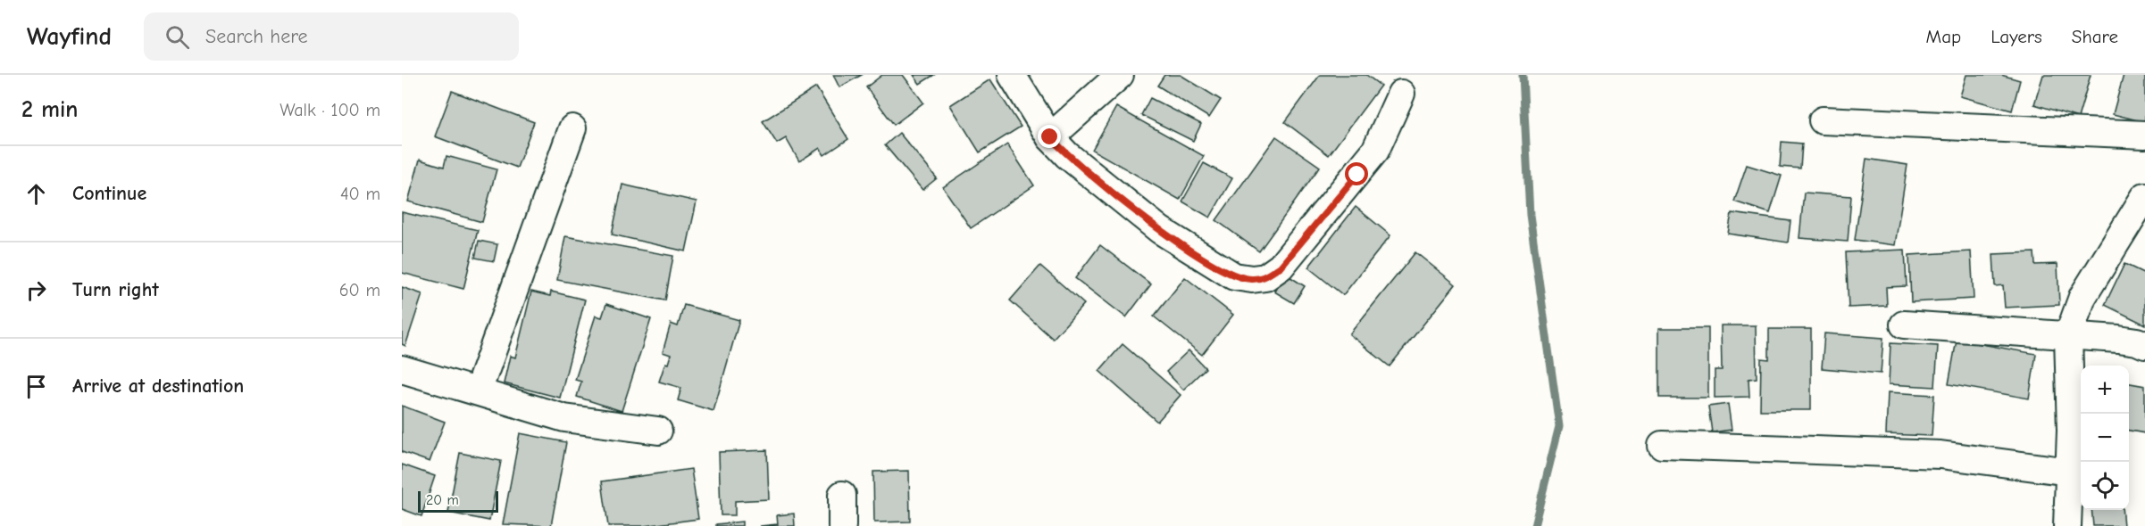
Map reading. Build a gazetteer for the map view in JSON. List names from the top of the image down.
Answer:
{
  "scale_bar": "20 m",
  "page": {
    "header": "Wayfind",
    "search": "Search here",
    "nav": ["Map", "Layers", "Share"],
    "heading": ["2 min", "Walk · 100 m"],
    "list": [
      ["Continue", "40 m"],
      ["Turn right", "60 m"],
      "Arrive at destination"
    ],
    "map_buttons": ["+", "−"],
    "scale": "20 m"
  }
}
